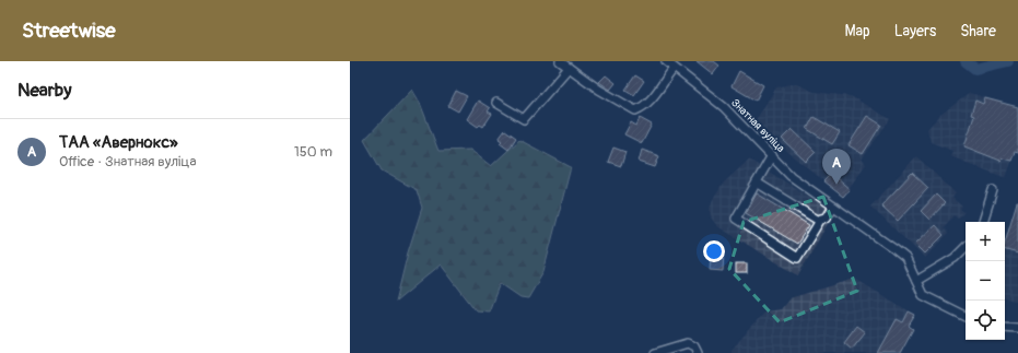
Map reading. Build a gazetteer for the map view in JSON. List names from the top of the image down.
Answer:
{
  "streets": {
    "street": ["Знатная вуліца"]
  },
  "page": {
    "header": "Streetwise",
    "nav": ["Map", "Layers", "Share"],
    "heading": "Nearby",
    "list": [
      {
        "mark": "A",
        "name": "ТАА «Авернокс»",
        "note": "Office · Знатная вуліца",
        "value": "150 m"
      }
    ],
    "pins": "A",
    "map_buttons": ["+", "−"]
  }
}
